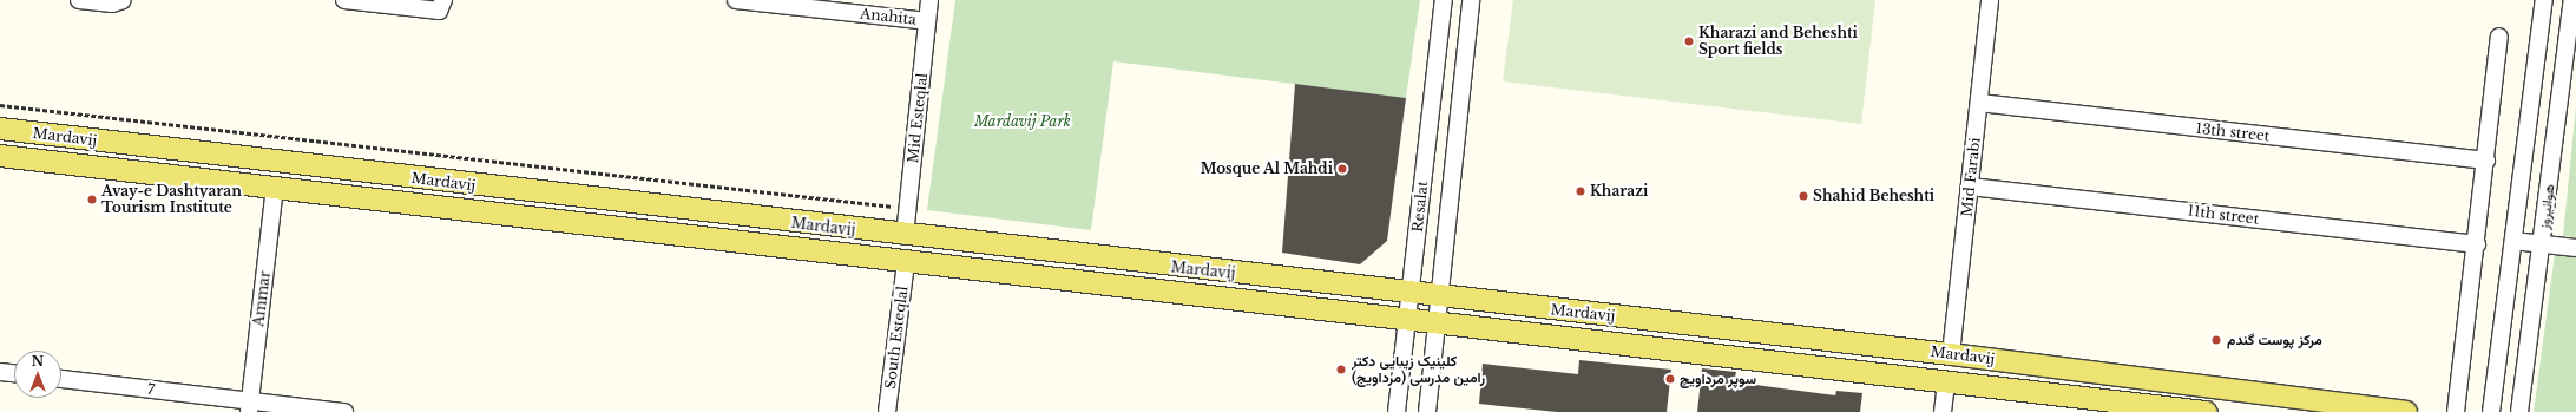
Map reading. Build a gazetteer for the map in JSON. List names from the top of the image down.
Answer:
{
  "streets": {
    "main road": ["Mardavij"],
    "street": [
      "Anahita",
      "Mid Esteqlal",
      "13th street",
      "Mid Farabi",
      "Resalat",
      "هوانیروز",
      "11th street",
      "Ammar",
      "South Esteqlal",
      "7"
    ]
  },
  "crossings": [
    ["Anahita", "Mid Esteqlal"],
    ["Mid Esteqlal", "Mardavij"],
    ["13th street", "Mid Farabi"],
    ["Mardavij", "Mid Farabi"],
    ["Mardavij", "Resalat"],
    ["Mardavij", "Ammar"],
    ["Mardavij", "South Esteqlal"],
    ["Mid Farabi", "11th street"],
    ["Ammar", "7"]
  ],
  "parks": ["Mardavij Park"],
  "places": [
    "Kharazi and Beheshti Sport fields",
    "Mosque Al Mahdi",
    "Kharazi",
    "Shahid Beheshti",
    "Avay-e Dashtyaran Tourism Institute",
    "مرکز پوست گندم",
    "کلینیک زیبایی دکتر رامین مدرسی (مرداویج)",
    "سوپر مرداویچ"
  ],
  "north": "top"
}
